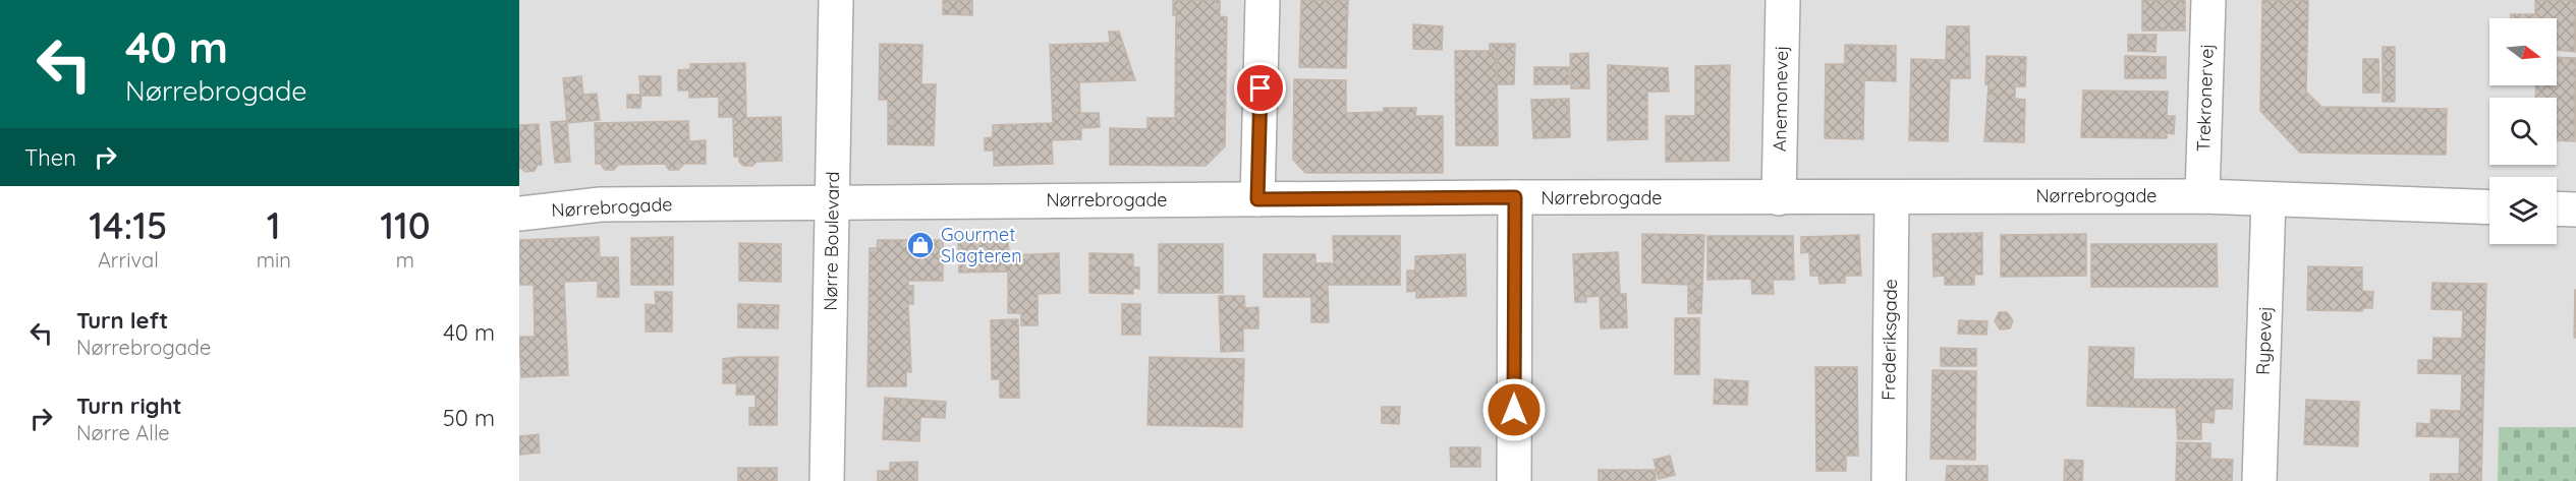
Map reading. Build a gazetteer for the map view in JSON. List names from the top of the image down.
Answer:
{
  "streets": {
    "street": [
      "Trekronervej",
      "Anemonevej",
      "Nørrebrogade",
      "Nørre Boulevard",
      "Frederiksgade",
      "Rypevej"
    ]
  },
  "crossings": [
    ["Trekronervej", "Nørrebrogade"],
    ["Anemonevej", "Nørrebrogade"],
    ["Nørrebrogade", "Nørre Boulevard"],
    ["Nørrebrogade", "Frederiksgade"],
    ["Nørrebrogade", "Rypevej"]
  ],
  "places": {
    "shop": ["Gourmet Slagteren"]
  },
  "north": "right",
  "page": {
    "turn": ["40 m", "Nørrebrogade"],
    "then": "Then",
    "eta": [
      "14:15",
      "Arrival",
      "1",
      "min",
      "110",
      "m"
    ],
    "list": [
      {
        "name": "Turn left",
        "note": "Nørrebrogade",
        "value": "40 m"
      },
      {
        "name": "Turn right",
        "note": "Nørre Alle",
        "value": "50 m"
      }
    ]
  }
}
